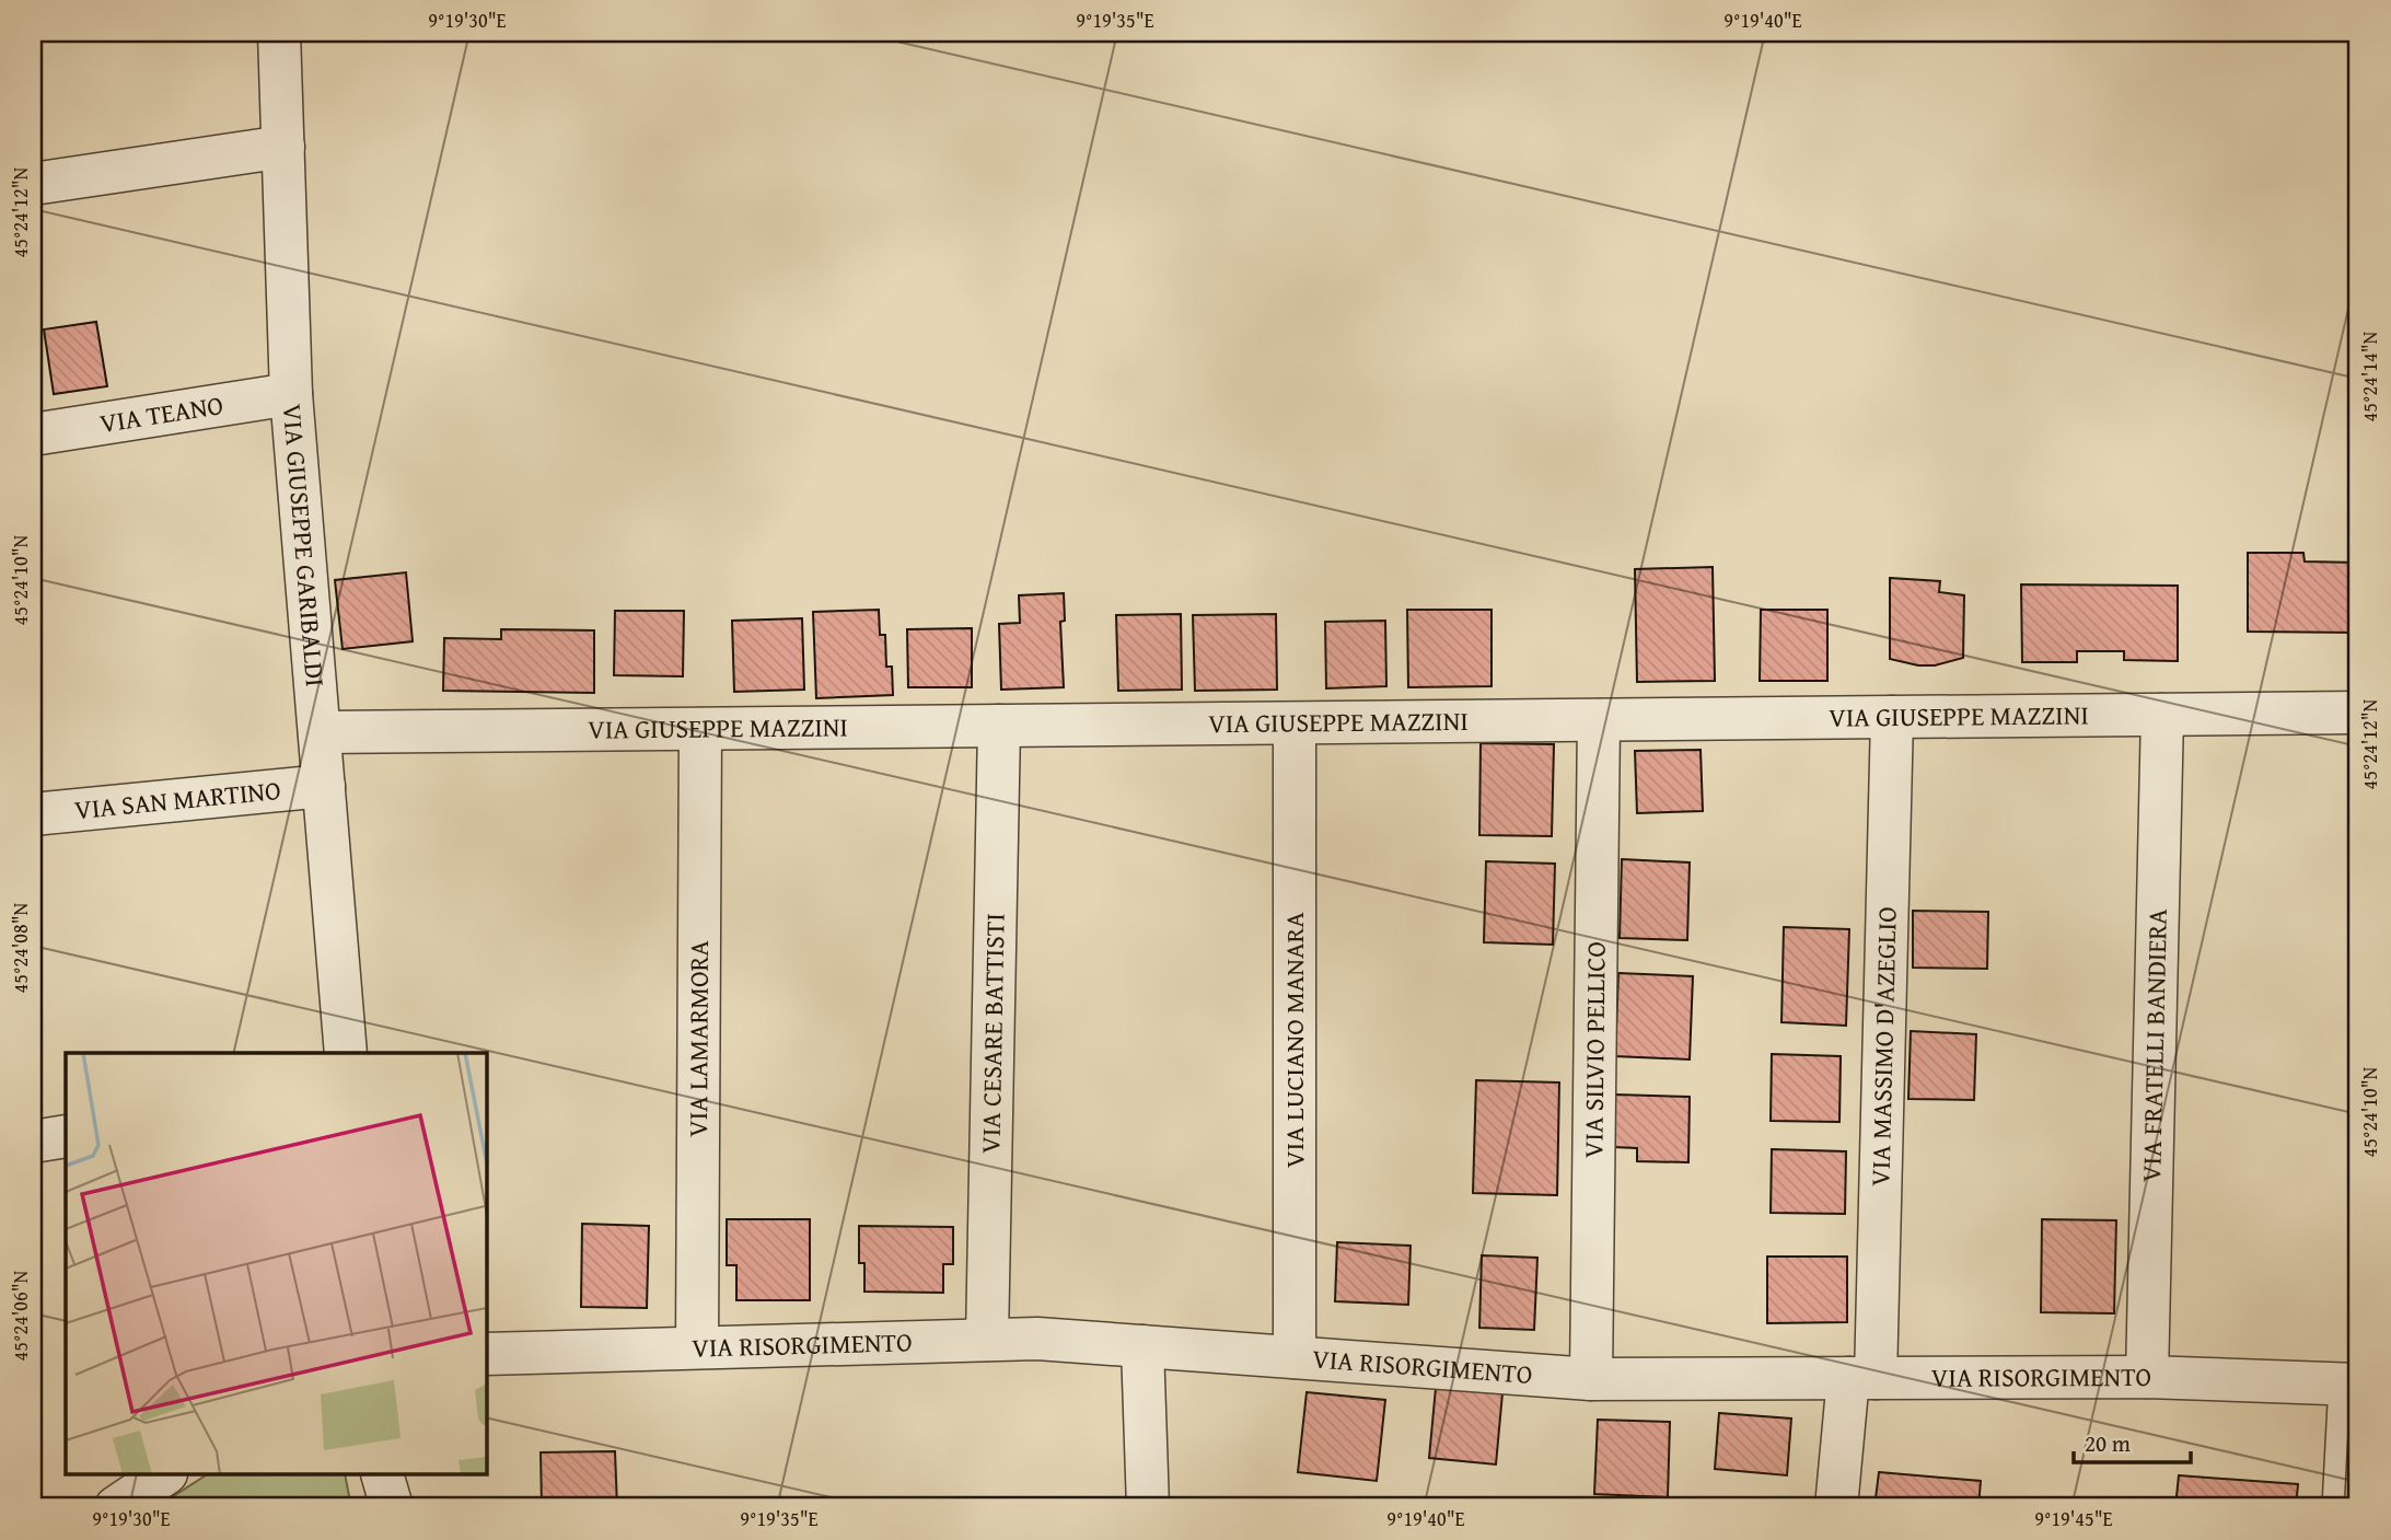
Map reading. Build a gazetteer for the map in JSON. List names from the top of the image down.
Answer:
{
  "streets": {
    "street": [
      "VIA TEANO",
      "VIA GIUSEPPE GARIBALDI",
      "VIA GIUSEPPE MAZZINI",
      "VIA SAN MARTINO",
      "VIA CESARE BATTISTI",
      "VIA LAMARMORA",
      "VIA LUCIANO MANARA",
      "VIA FRATELLI BANDIERA",
      "VIA MASSIMO D'AZEGLIO",
      "VIA SILVIO PELLICO",
      "VIA RISORGIMENTO"
    ]
  },
  "crossings": [
    ["VIA TEANO", "VIA GIUSEPPE GARIBALDI"],
    ["VIA GIUSEPPE GARIBALDI", "VIA GIUSEPPE MAZZINI"],
    ["VIA GIUSEPPE GARIBALDI", "VIA SAN MARTINO"],
    ["VIA GIUSEPPE MAZZINI", "VIA CESARE BATTISTI"],
    ["VIA GIUSEPPE MAZZINI", "VIA LAMARMORA"],
    ["VIA GIUSEPPE MAZZINI", "VIA LUCIANO MANARA"],
    ["VIA GIUSEPPE MAZZINI", "VIA FRATELLI BANDIERA"],
    ["VIA GIUSEPPE MAZZINI", "VIA MASSIMO D'AZEGLIO"],
    ["VIA GIUSEPPE MAZZINI", "VIA SILVIO PELLICO"],
    ["VIA CESARE BATTISTI", "VIA RISORGIMENTO"],
    ["VIA LAMARMORA", "VIA RISORGIMENTO"],
    ["VIA LUCIANO MANARA", "VIA RISORGIMENTO"],
    ["VIA FRATELLI BANDIERA", "VIA RISORGIMENTO"],
    ["VIA MASSIMO D'AZEGLIO", "VIA RISORGIMENTO"],
    ["VIA SILVIO PELLICO", "VIA RISORGIMENTO"]
  ],
  "scale_bar": "20 m",
  "coordinates": [
    "9°19'30\"E",
    "9°19'35\"E",
    "9°19'40\"E",
    "45°24'12\"N",
    "45°24'14\"N",
    "45°24'10\"N",
    "45°24'08\"N",
    "45°24'06\"N",
    "9°19'45\"E"
  ]
}
